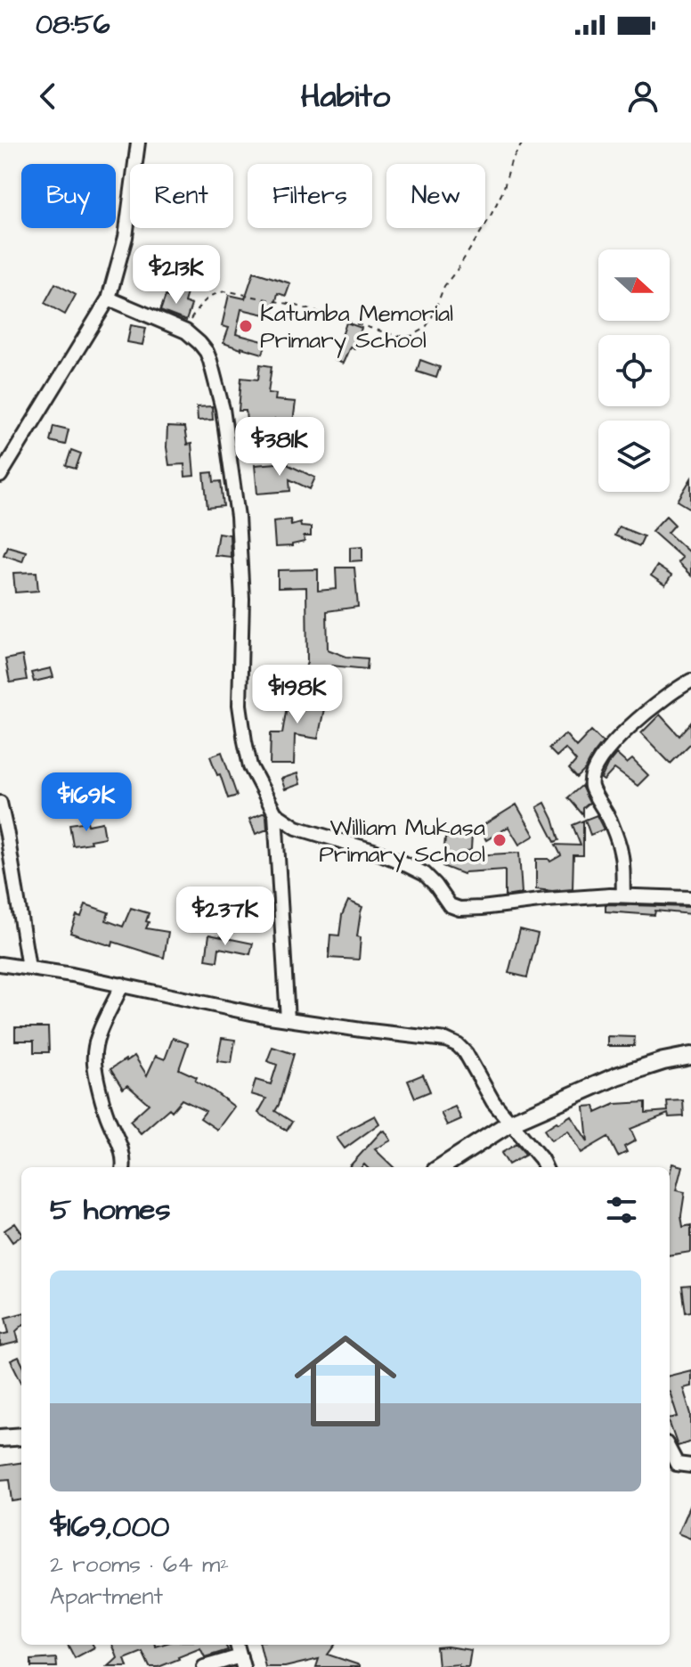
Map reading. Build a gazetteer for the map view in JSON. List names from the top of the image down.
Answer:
{
  "places": ["Katumba Memorial Primary School", "William Mukasa Primary School"],
  "north": "right",
  "page": {
    "status": "08:56",
    "header": "Habito",
    "chip": [
      "Buy",
      "Rent",
      "Filters",
      "New"
    ],
    "price": [
      "$213K",
      "$381K",
      "$198K",
      "$169K",
      "$237K"
    ],
    "heading": "5 homes",
    "list": [
      {
        "name": "$169,000",
        "note": "2 rooms · 64 m² · Apartment"
      }
    ]
  }
}
